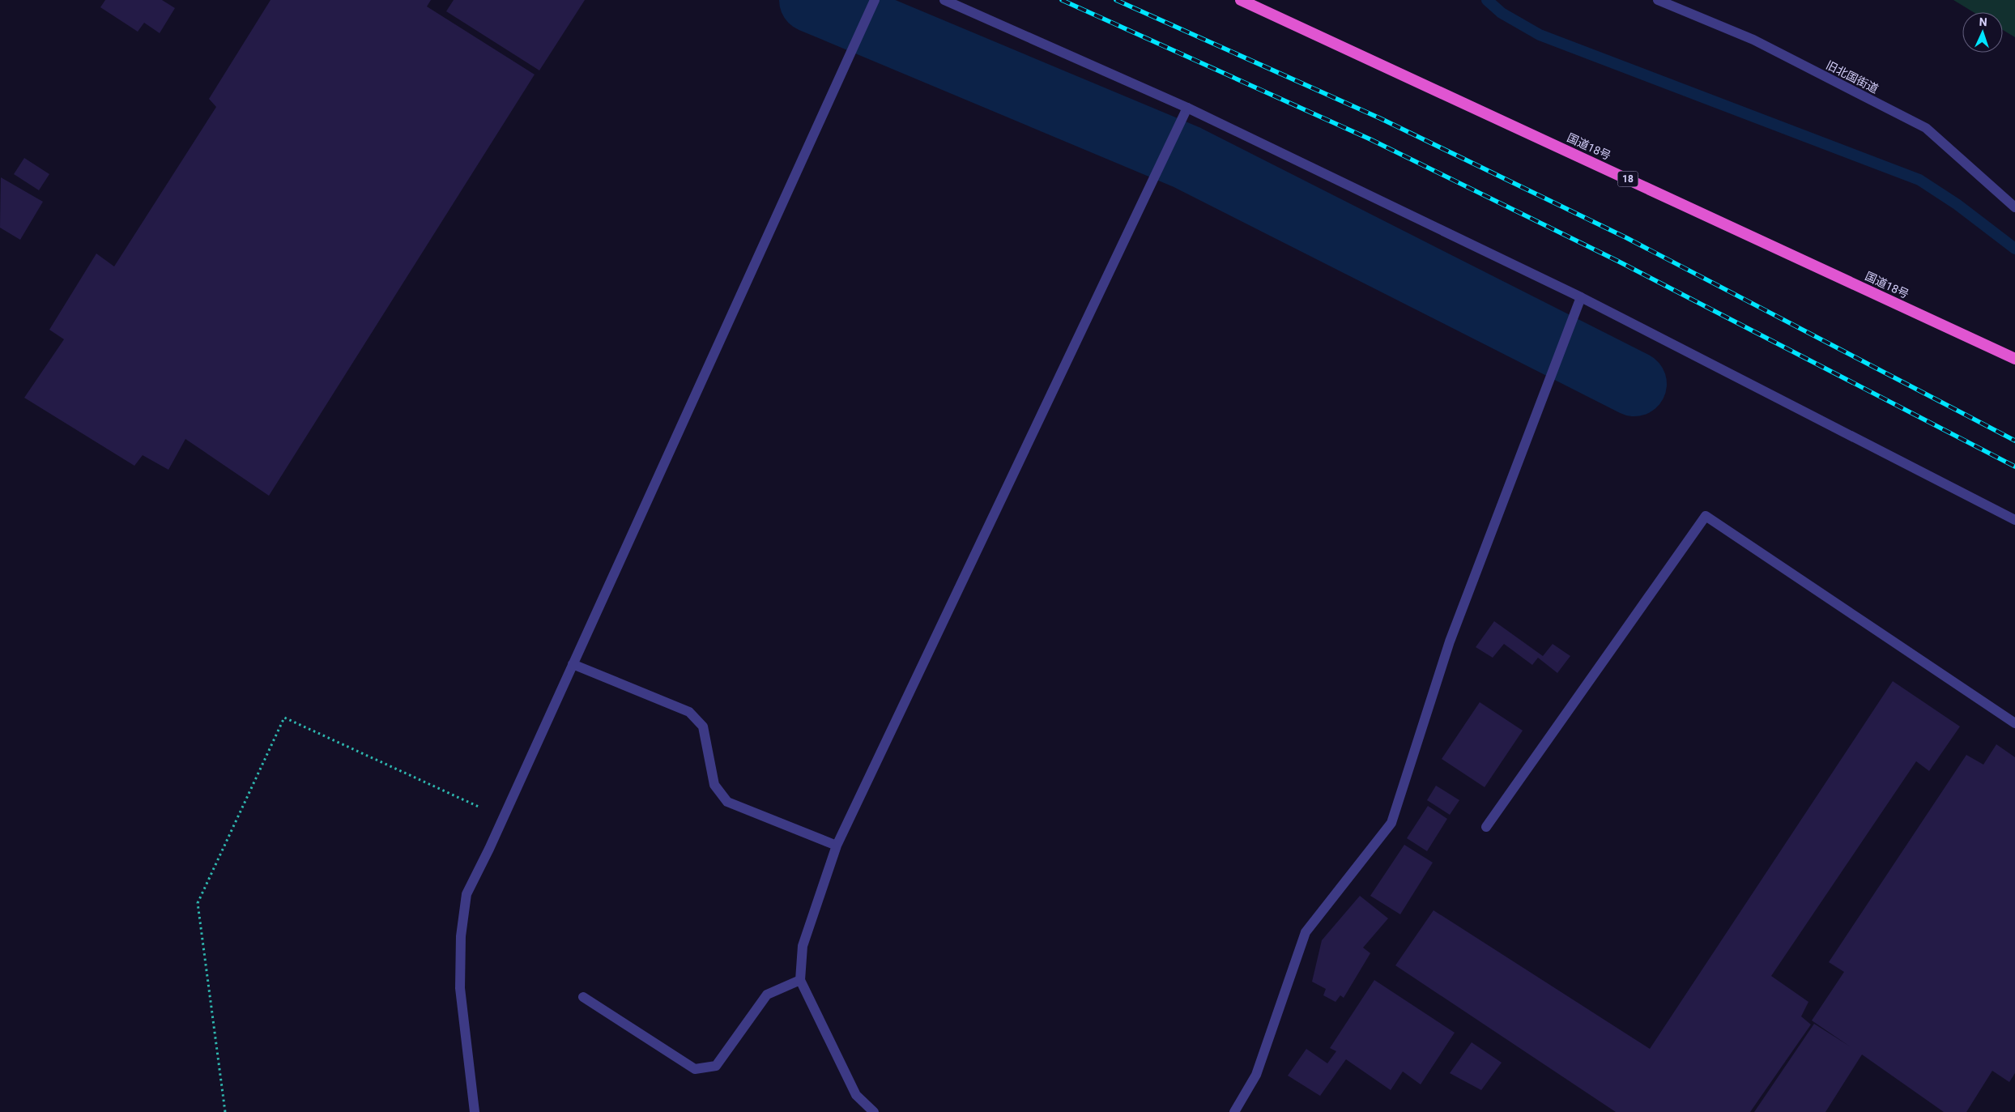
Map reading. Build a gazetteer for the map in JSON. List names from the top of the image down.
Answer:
{
  "streets": {
    "highway": ["国道18号", "18"],
    "street": ["旧北国街道"]
  },
  "north": "top"
}
